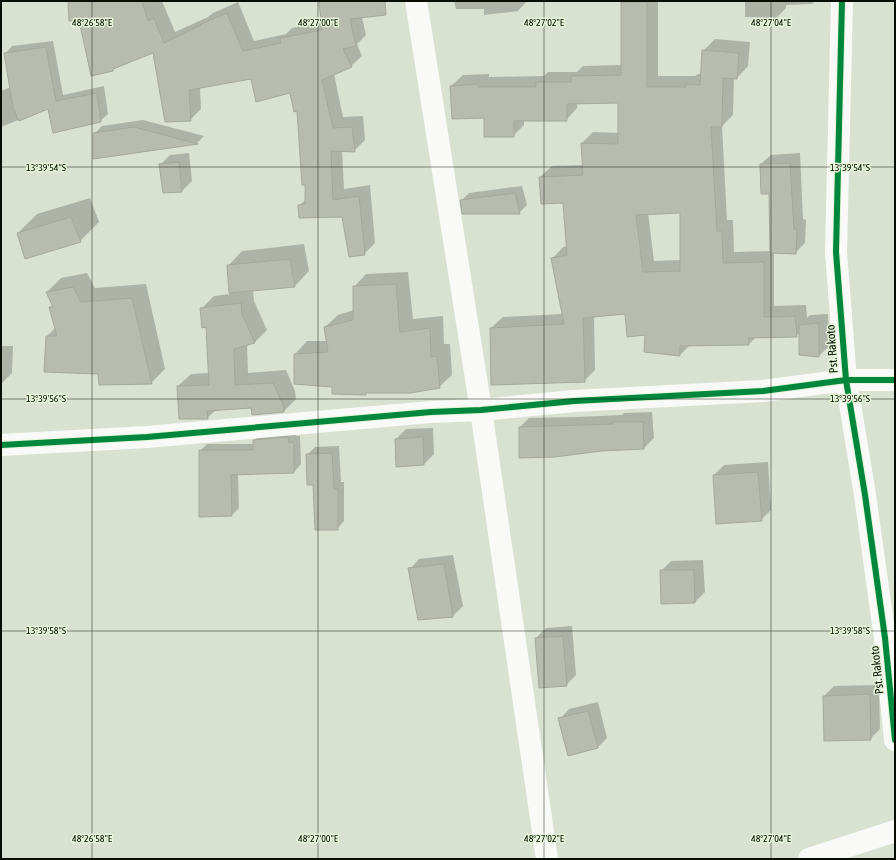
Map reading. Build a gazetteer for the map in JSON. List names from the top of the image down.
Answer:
{
  "streets": {
    "street": ["Pst. Rakoto"]
  },
  "coordinates": [
    "48°26'58\"E",
    "48°27'00\"E",
    "48°27'02\"E",
    "48°27'04\"E",
    "13°39'54\"S",
    "13°39'56\"S",
    "13°39'58\"S"
  ]
}
